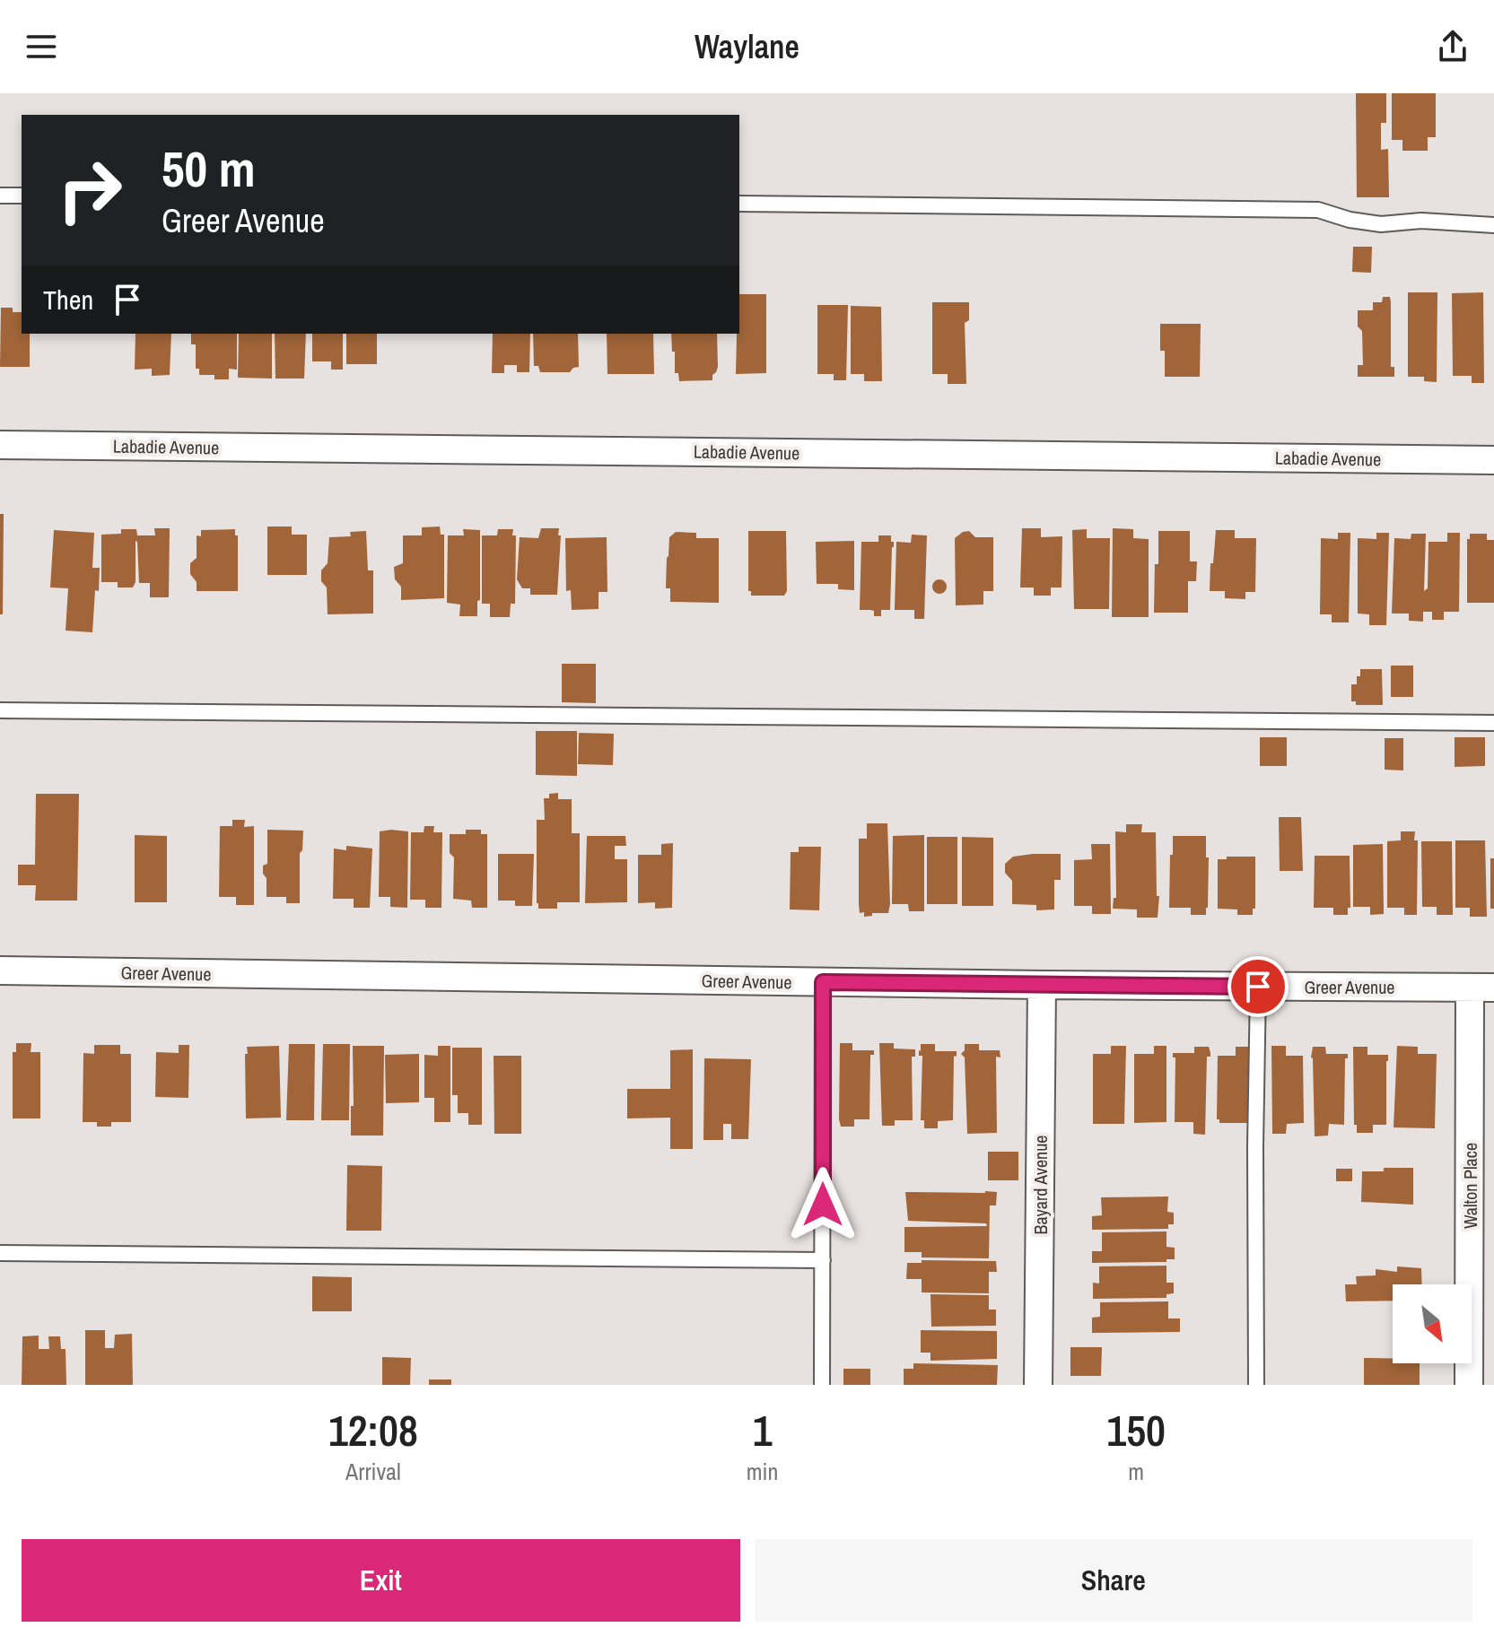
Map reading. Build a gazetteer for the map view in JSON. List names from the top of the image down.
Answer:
{
  "streets": {
    "street": [
      "Labadie Avenue",
      "Greer Avenue",
      "Bayard Avenue",
      "Walton Place"
    ]
  },
  "crossings": [
    ["Greer Avenue", "Bayard Avenue"],
    ["Greer Avenue", "Walton Place"]
  ],
  "north": "bottom right",
  "page": {
    "header": "Waylane",
    "turn": ["50 m", "Greer Avenue"],
    "then": "Then",
    "eta": [
      "12:08",
      "Arrival",
      "1",
      "min",
      "150",
      "m"
    ],
    "buttons": ["Exit", "Share"]
  }
}
